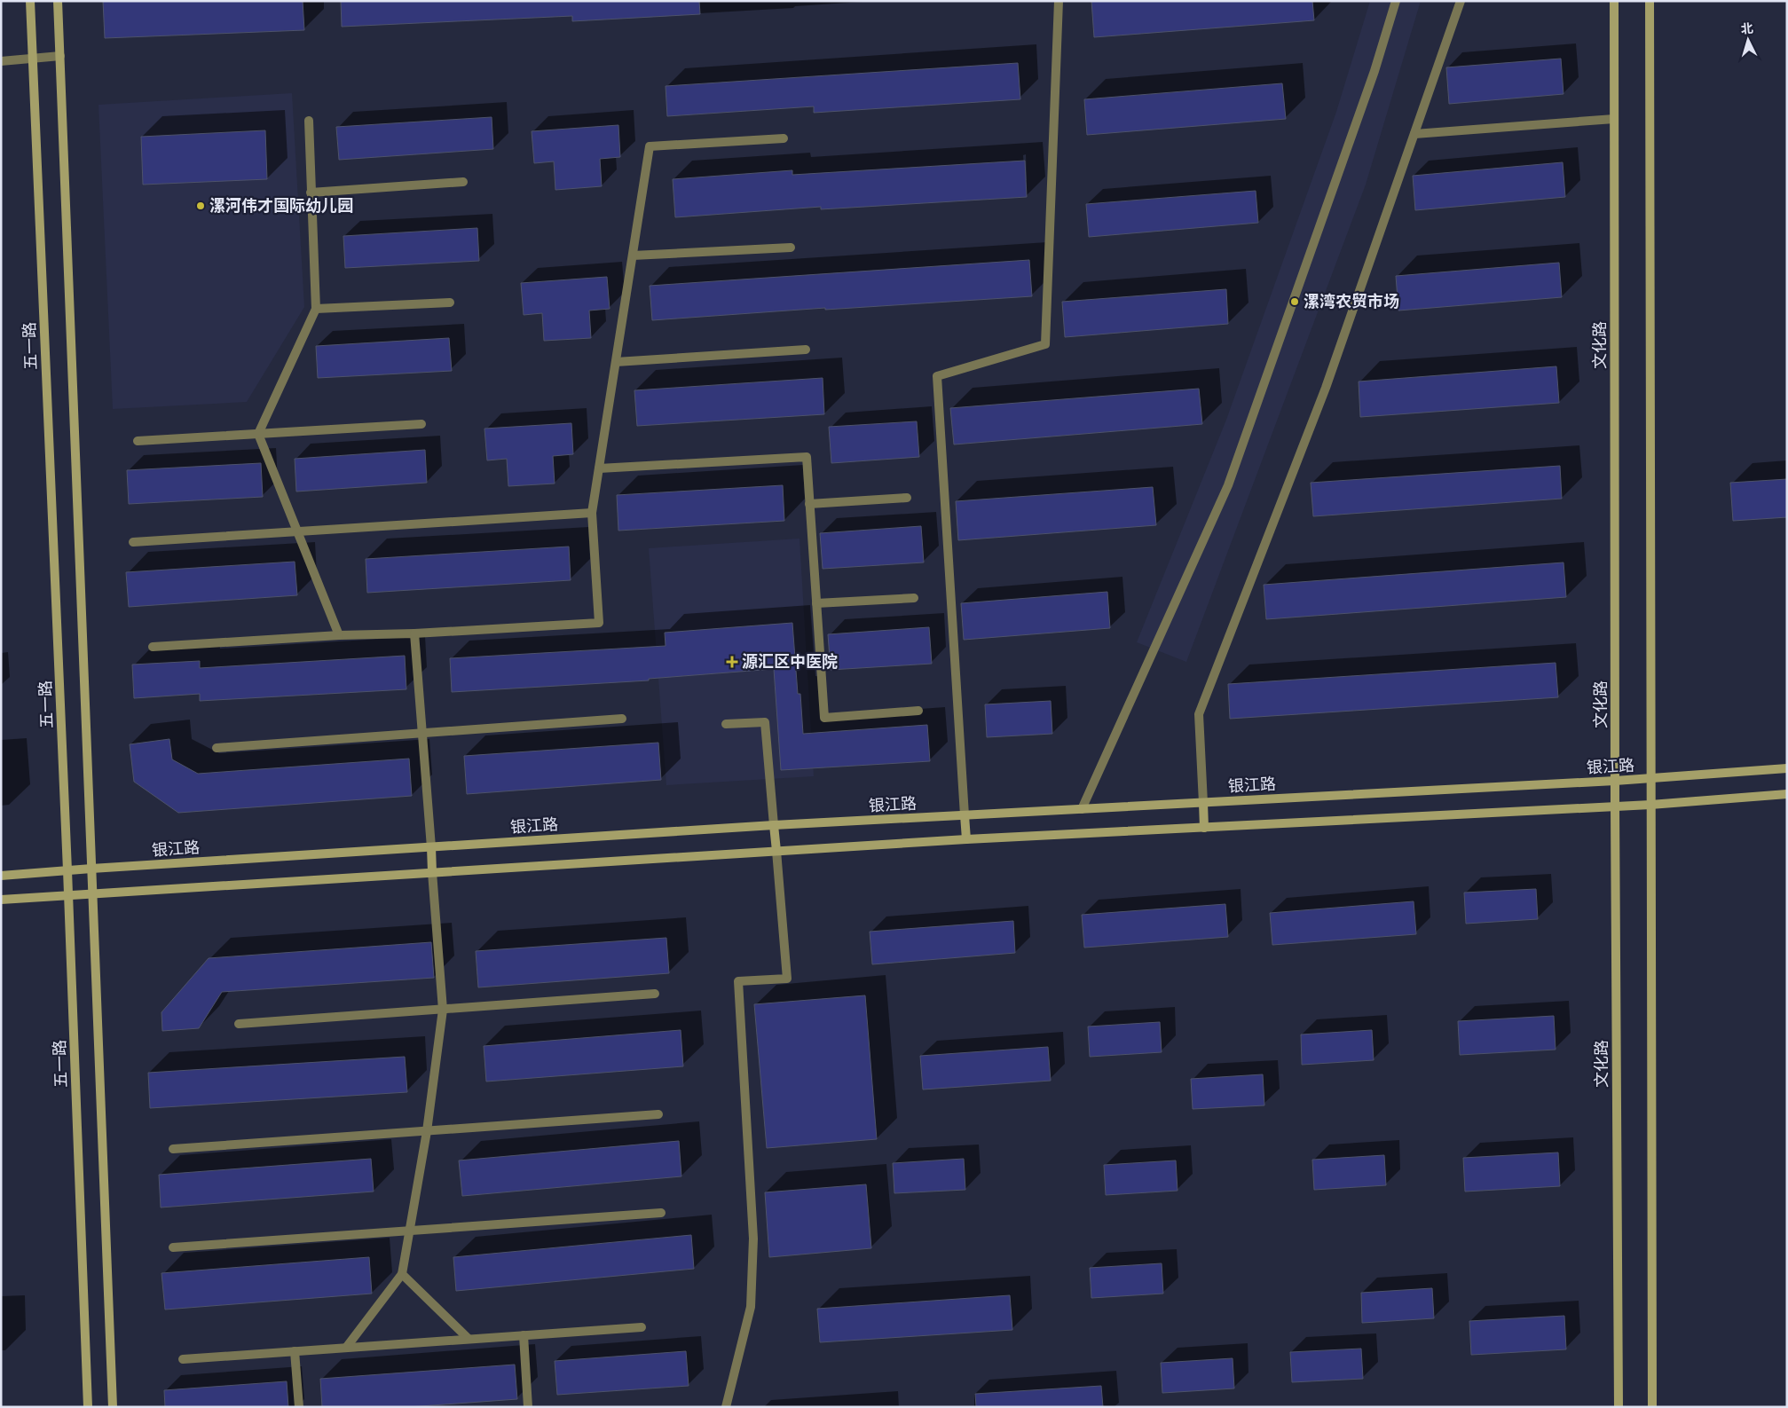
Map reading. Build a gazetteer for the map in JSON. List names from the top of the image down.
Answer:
{
  "streets": {
    "street": ["文化路", "五一路", "银江路"]
  },
  "crossings": [
    ["文化路", "银江路"],
    ["五一路", "银江路"]
  ],
  "places": {
    "other": ["漯河伟才国际幼儿园", "漯湾农贸市场"],
    "health": ["源汇区中医院"]
  },
  "north": "top"
}
